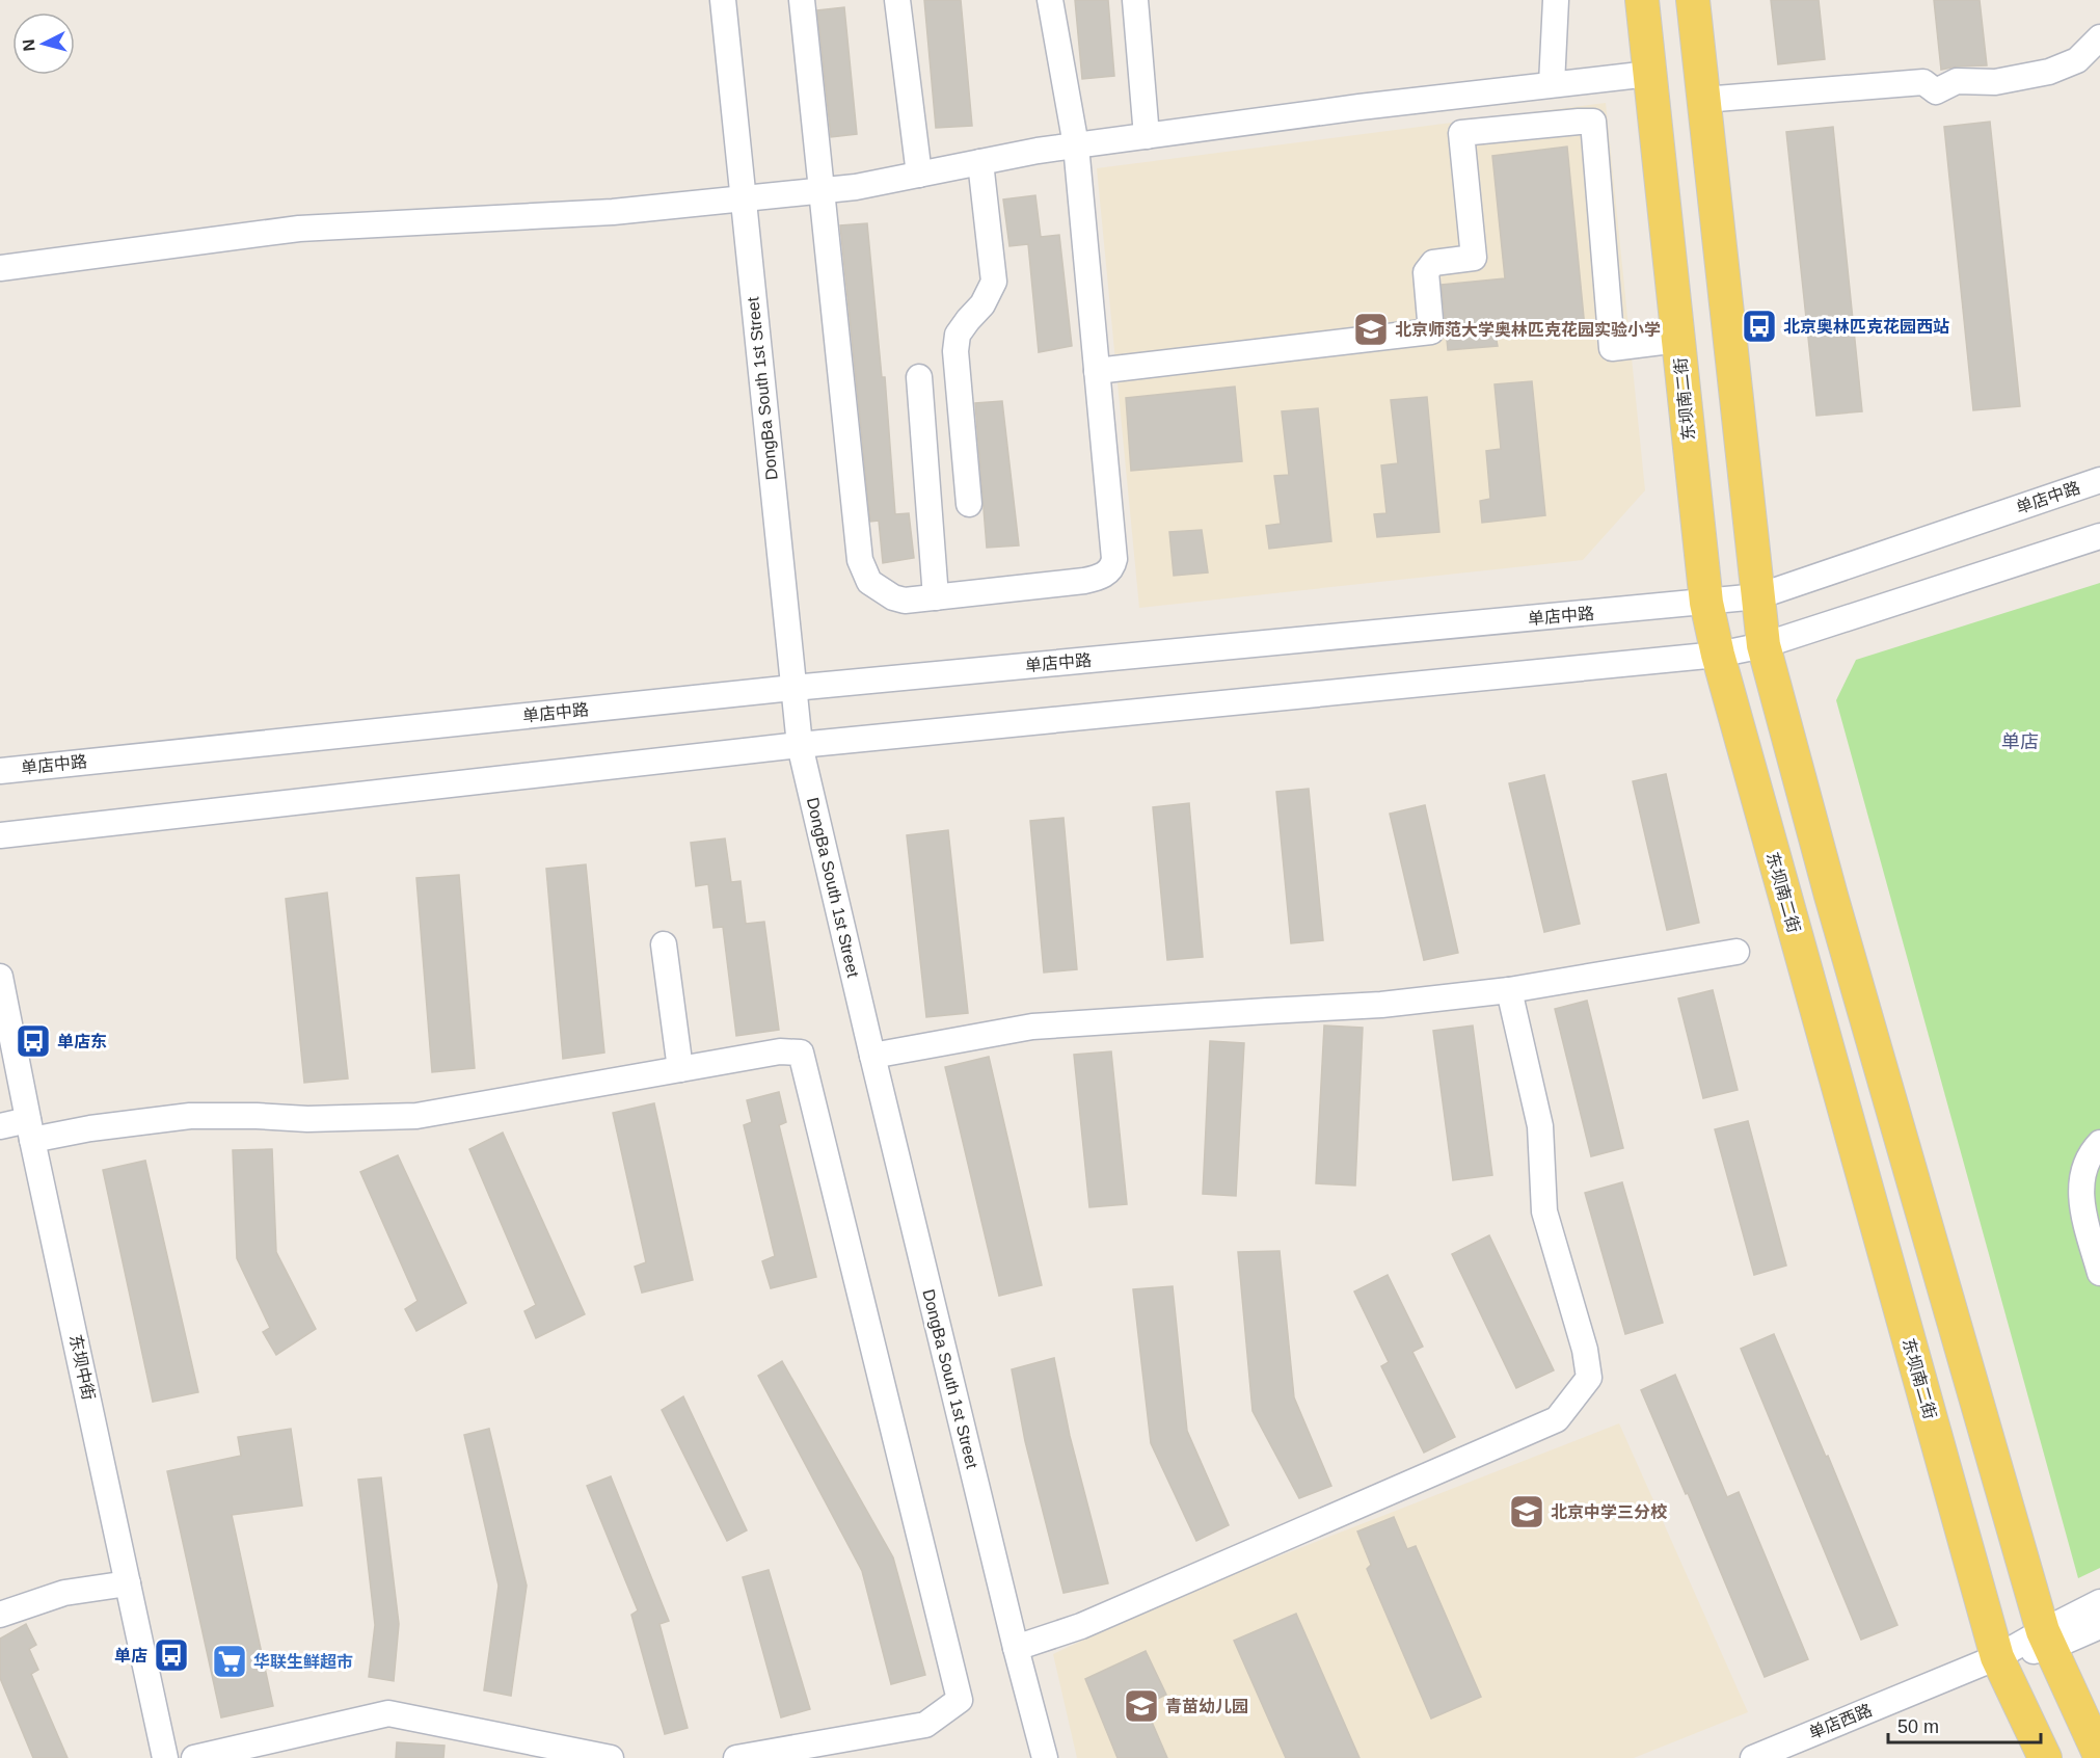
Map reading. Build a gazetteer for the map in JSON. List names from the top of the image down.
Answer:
{
  "streets": {
    "main road": ["东坝南二街"],
    "street": [
      "DongBa South 1st Street",
      "单店中路",
      "东坝中街",
      "单店西路"
    ]
  },
  "crossings": [
    ["DongBa South 1st Street", "单店中路"],
    ["东坝南二街", "单店中路"],
    ["东坝南二街", "单店西路"]
  ],
  "districts": ["单店"],
  "places": {
    "bus stop": ["北京奥林匹克花园西站", "单店东", "单店"],
    "school or university": ["北京师范大学奥林匹克花园实验小学", "北京中学三分校", "青苗幼儿园"],
    "supermarket": ["华联生鲜超市"]
  },
  "scale_bar": "50 m",
  "north": "left"
}
